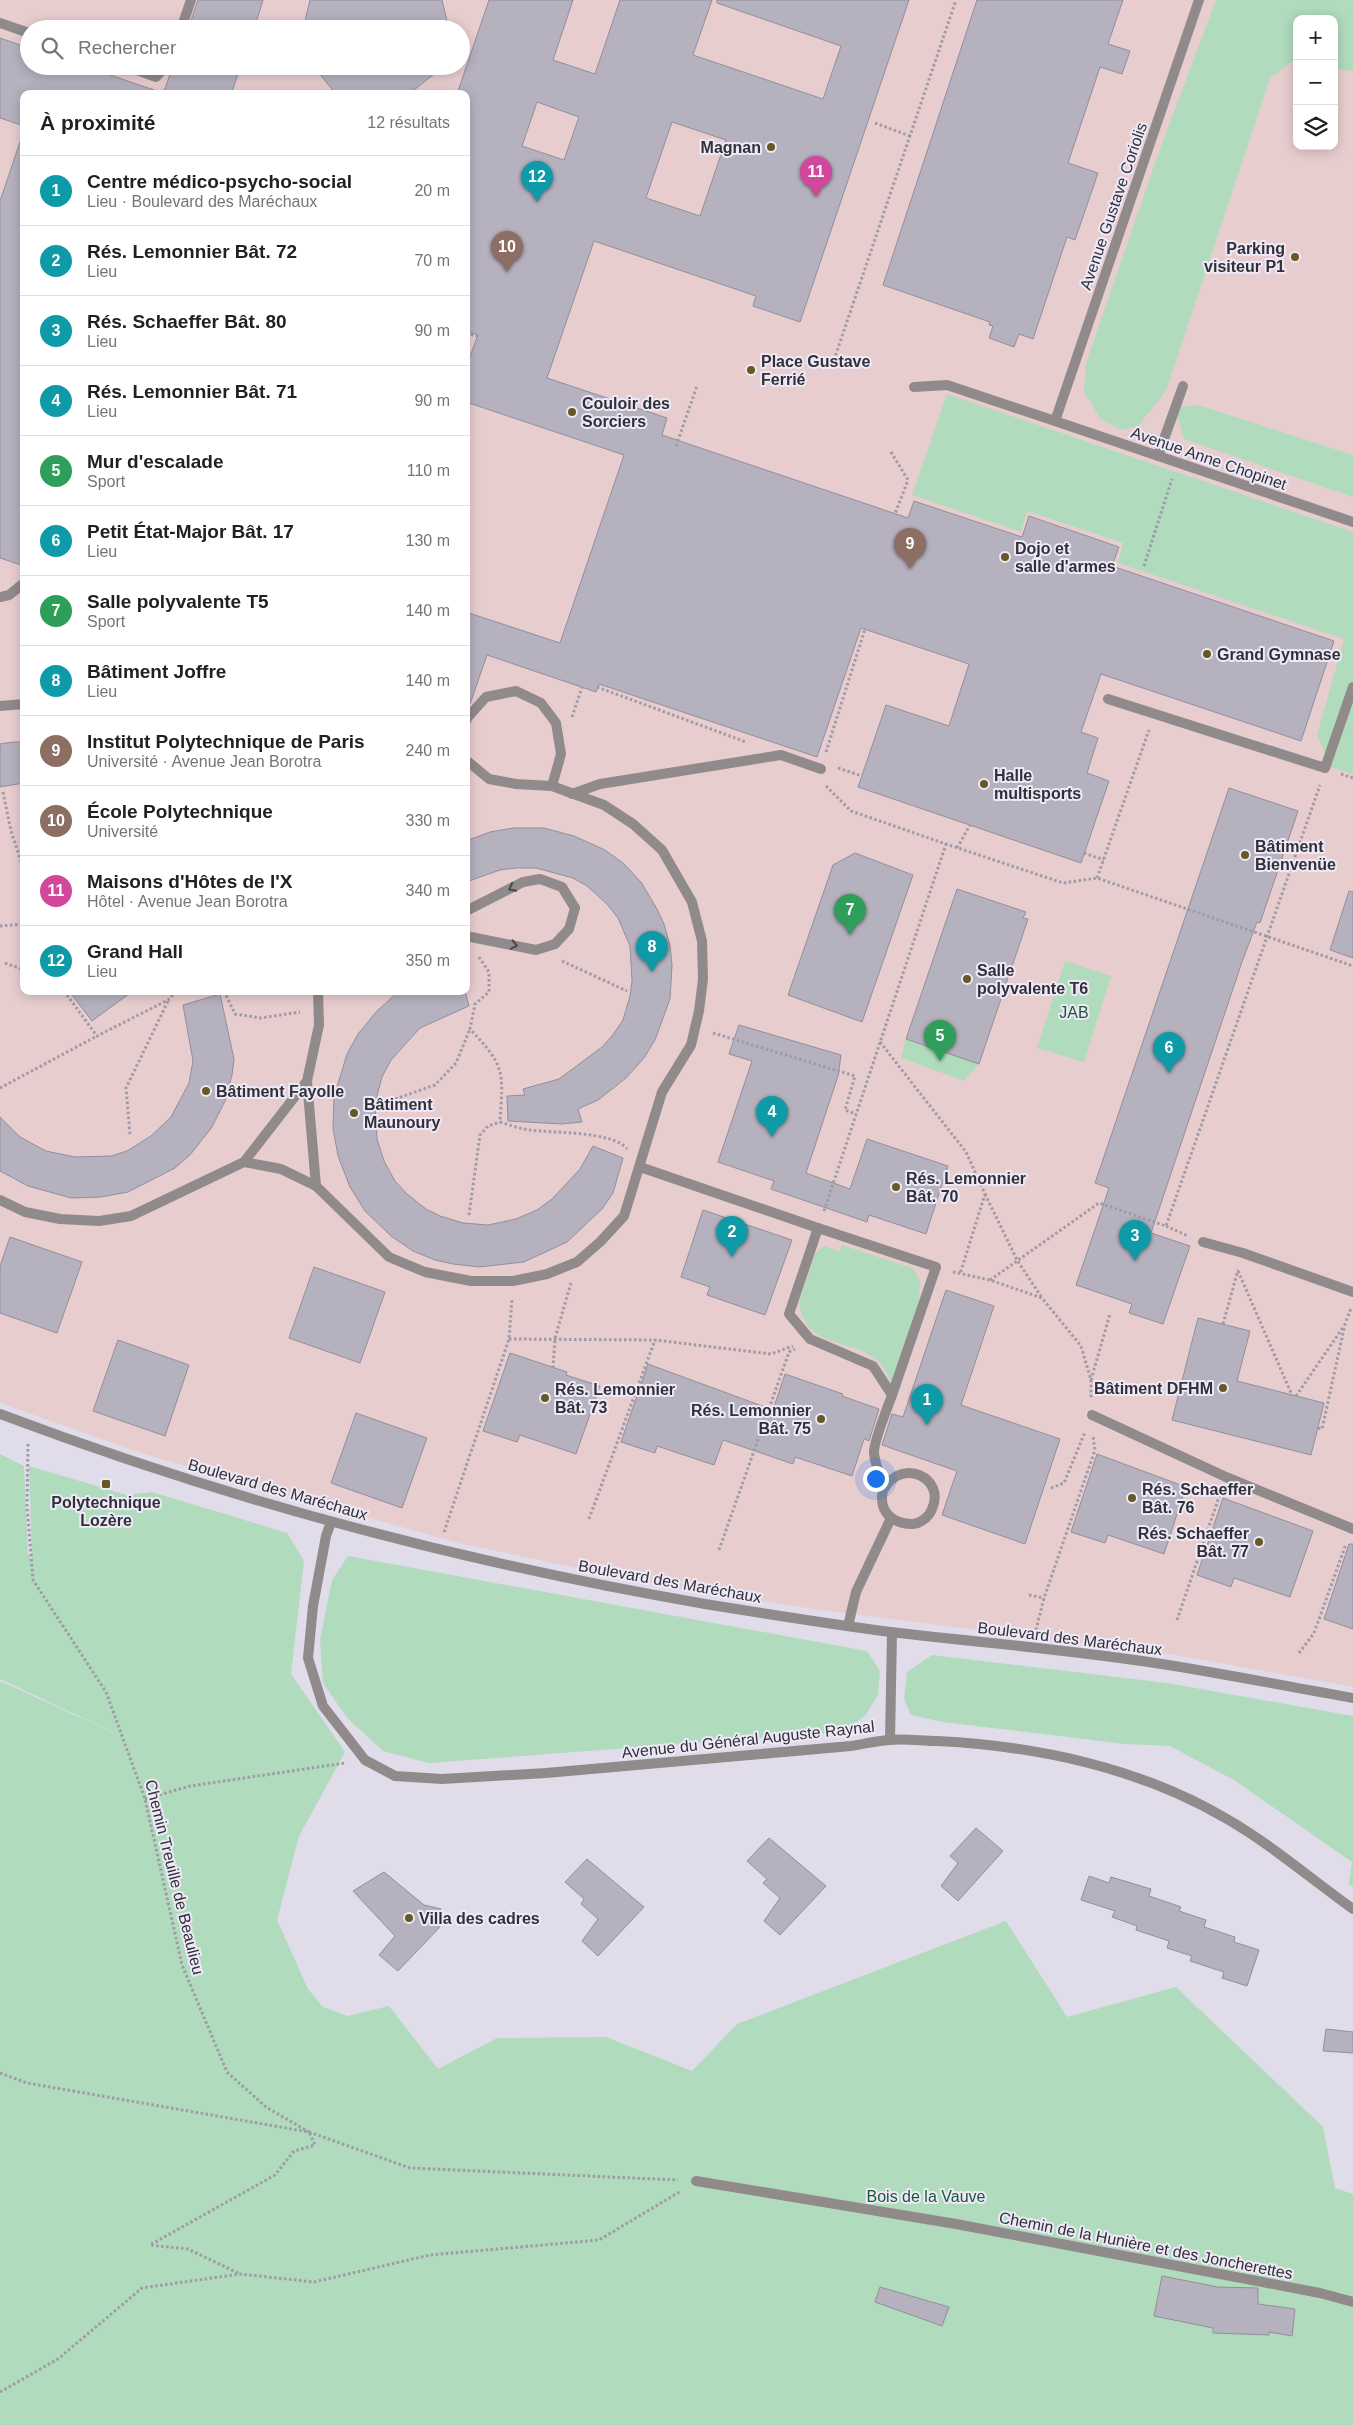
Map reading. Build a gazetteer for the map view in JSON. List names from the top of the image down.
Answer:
{
  "streets": {
    "street": [
      "Avenue Gustave Coriolis",
      "Avenue Anne Chopinet",
      "Boulevard des Maréchaux",
      "Avenue du Général Auguste Raynal",
      "Chemin de la Hunière et des Joncherettes"
    ],
    "path": ["Chemin Treuille de Beaulieu"]
  },
  "crossings": [
    ["Avenue Gustave Coriolis", "Avenue Anne Chopinet"],
    ["Boulevard des Maréchaux", "Avenue du Général Auguste Raynal"],
    ["Boulevard des Maréchaux", "Chemin Treuille de Beaulieu"]
  ],
  "parks": ["JAB", "Bois de la Vauve"],
  "places": {
    "other": [
      "Magnan",
      "Parking visiteur P1",
      "Place Gustave Ferrié",
      "Couloir des Sorciers",
      "Dojo et salle d'armes",
      "Grand Gymnase",
      "Halle multisports",
      "Bâtiment Bienvenüe",
      "Salle polyvalente T6",
      "Bâtiment Fayolle",
      "Bâtiment Maunoury",
      "Rés. Lemonnier Bât. 70",
      "Bâtiment DFHM",
      "Rés. Lemonnier Bât. 73",
      "Rés. Lemonnier Bât. 75",
      "Rés. Schaeffer Bât. 76",
      "Rés. Schaeffer Bât. 77",
      "Villa des cadres"
    ],
    "transit": ["Polytechnique Lozère"]
  },
  "page": {
    "map_buttons": ["+", "−"],
    "search": "Rechercher",
    "heading": ["À proximité", "12 résultats"],
    "list": [
      {
        "mark": "1",
        "name": "Centre médico-psycho-social",
        "note": "Lieu · Boulevard des Maréchaux",
        "value": "20 m"
      },
      {
        "mark": "2",
        "name": "Rés. Lemonnier Bât. 72",
        "note": "Lieu",
        "value": "70 m"
      },
      {
        "mark": "3",
        "name": "Rés. Schaeffer Bât. 80",
        "note": "Lieu",
        "value": "90 m"
      },
      {
        "mark": "4",
        "name": "Rés. Lemonnier Bât. 71",
        "note": "Lieu",
        "value": "90 m"
      },
      {
        "mark": "5",
        "name": "Mur d'escalade",
        "note": "Sport",
        "value": "110 m"
      },
      {
        "mark": "6",
        "name": "Petit État-Major Bât. 17",
        "note": "Lieu",
        "value": "130 m"
      },
      {
        "mark": "7",
        "name": "Salle polyvalente T5",
        "note": "Sport",
        "value": "140 m"
      },
      {
        "mark": "8",
        "name": "Bâtiment Joffre",
        "note": "Lieu",
        "value": "140 m"
      },
      {
        "mark": "9",
        "name": "Institut Polytechnique de Paris",
        "note": "Université · Avenue Jean Borotra",
        "value": "240 m"
      },
      {
        "mark": "10",
        "name": "École Polytechnique",
        "note": "Université",
        "value": "330 m"
      },
      {
        "mark": "11",
        "name": "Maisons d'Hôtes de l'X",
        "note": "Hôtel · Avenue Jean Borotra",
        "value": "340 m"
      },
      {
        "mark": "12",
        "name": "Grand Hall",
        "note": "Lieu",
        "value": "350 m"
      }
    ],
    "pins": [
      "11",
      "12",
      "10",
      "9",
      "7",
      "8",
      "5",
      "6",
      "4",
      "2",
      "3",
      "1"
    ]
  }
}
